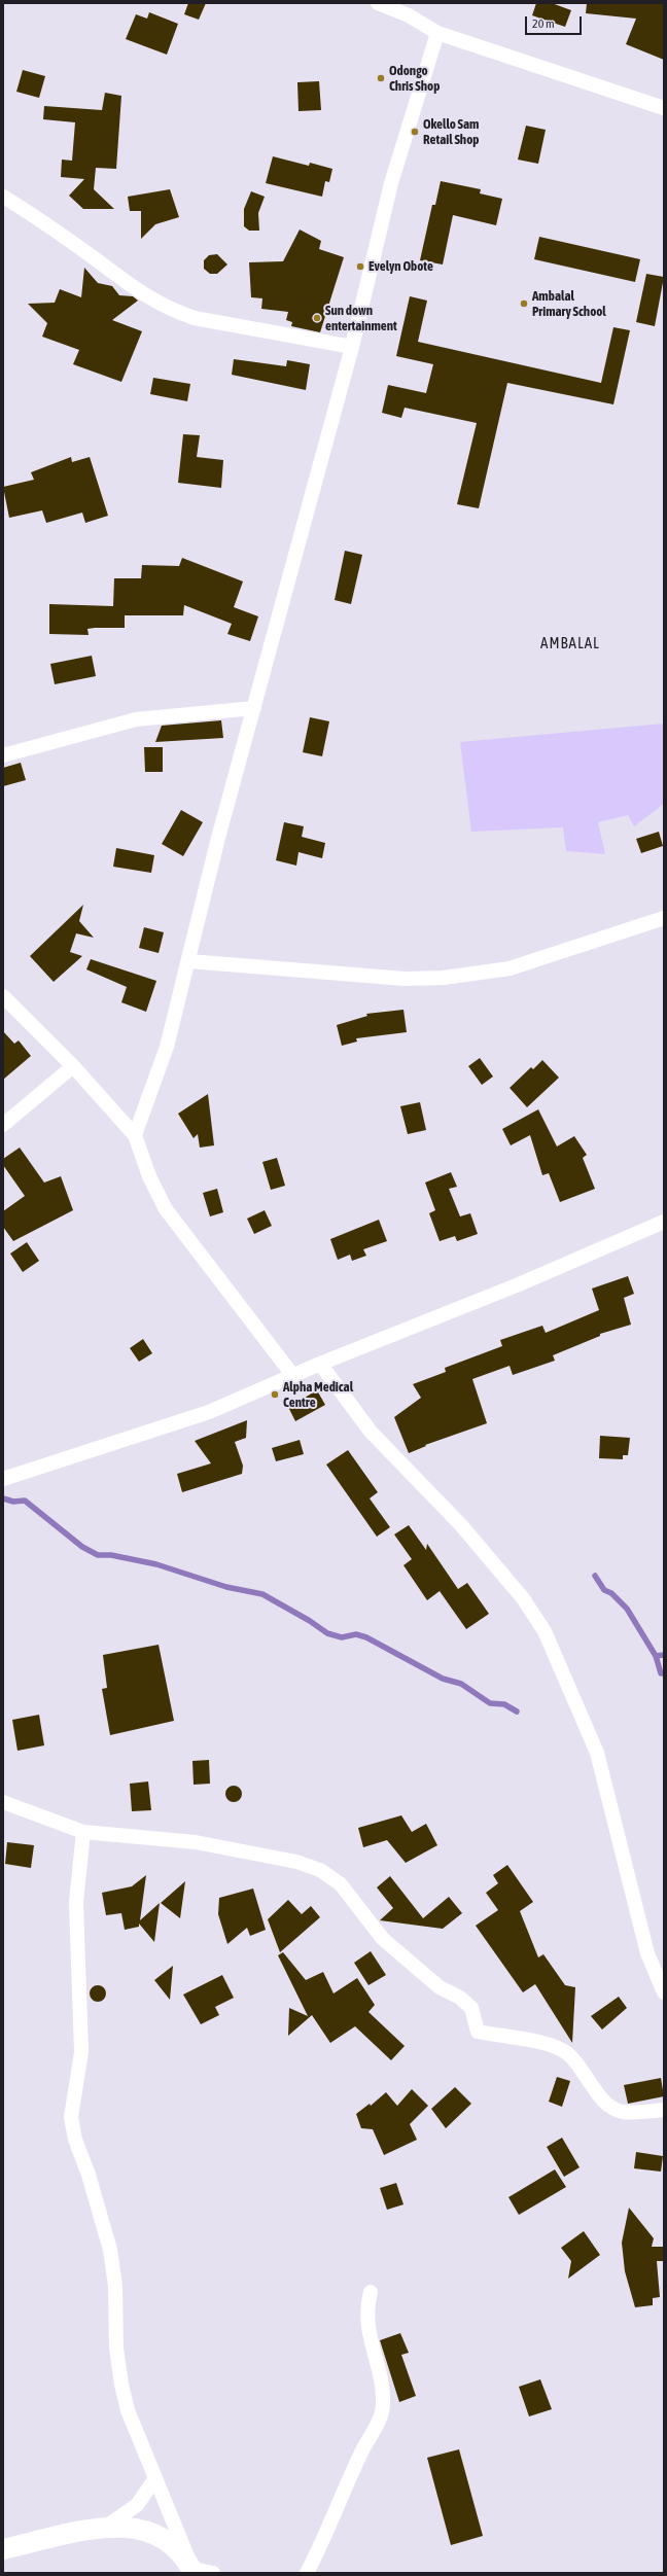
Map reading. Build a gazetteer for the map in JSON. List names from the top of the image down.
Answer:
{
  "districts": ["AMBALAL"],
  "places": [
    "Odongo Chris Shop",
    "Okello Sam Retail Shop",
    "Evelyn Obote",
    "Ambalal Primary School",
    "Sun down entertainment",
    "Alpha Medical Centre"
  ],
  "scale_bar": "20 m"
}
